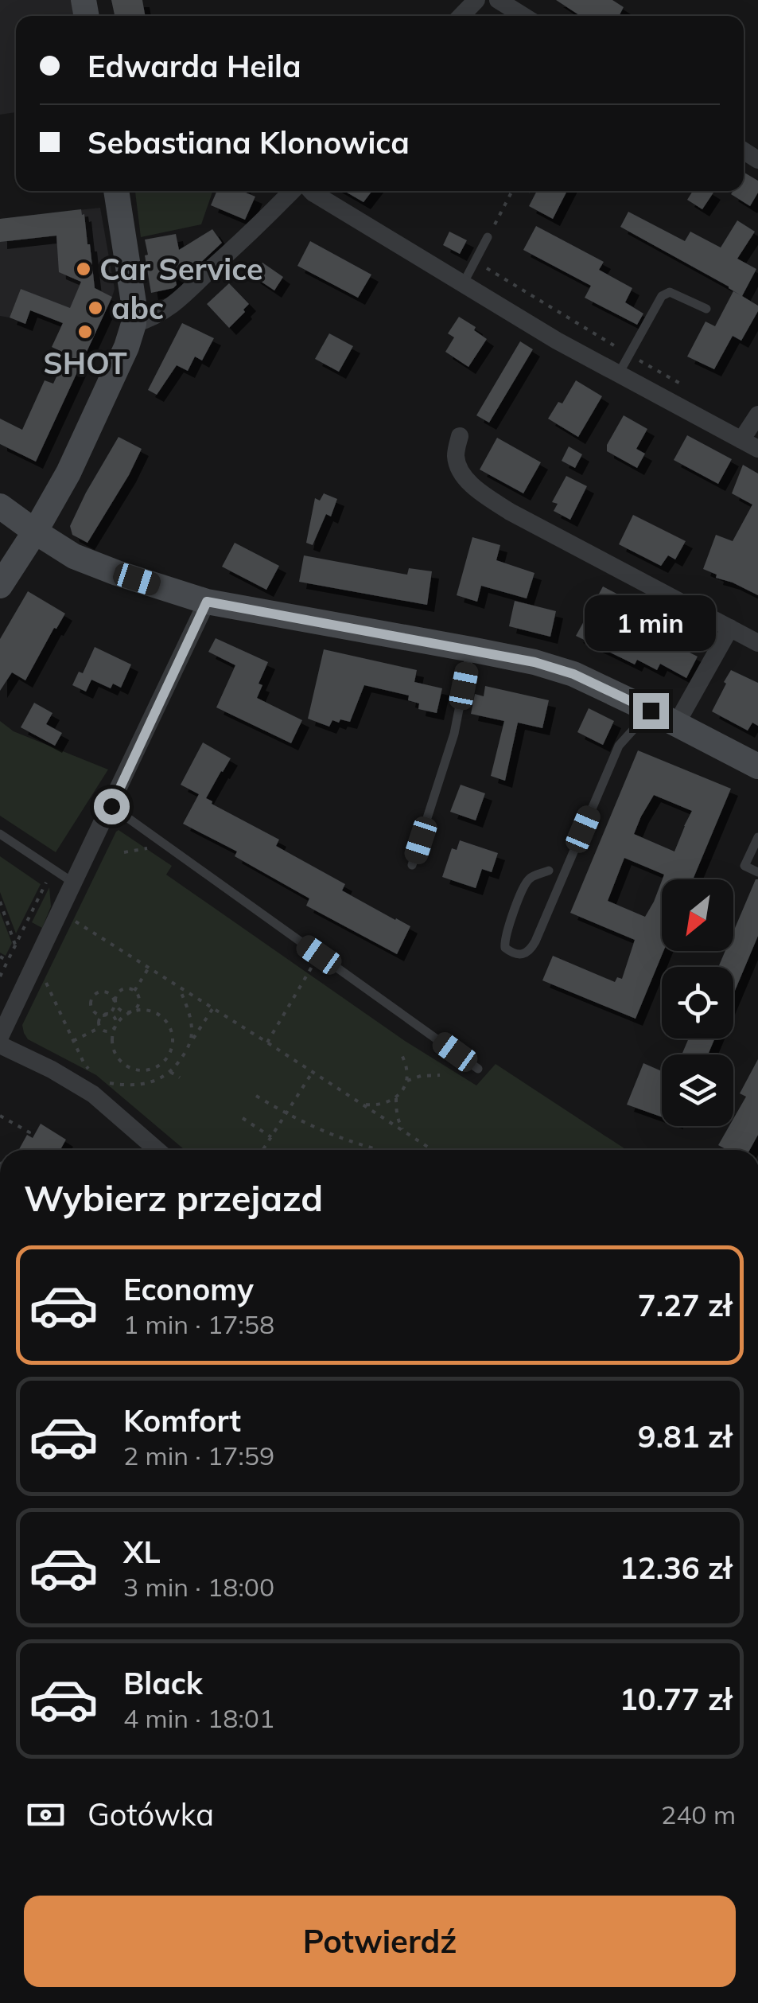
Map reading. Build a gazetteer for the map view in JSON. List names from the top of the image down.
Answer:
{
  "places": ["Car Service", "abc", "SHOT"],
  "north": "bottom left",
  "page": {
    "banner": ["Edwarda Heila", "Sebastiana Klonowica"],
    "bubble": "1 min",
    "heading": "Wybierz przejazd",
    "list": [
      {
        "name": "Economy",
        "note": "1 min · 17:58",
        "value": "7.27 zł"
      },
      {
        "name": "Komfort",
        "note": "2 min · 17:59",
        "value": "9.81 zł"
      },
      {
        "name": "XL",
        "note": "3 min · 18:00",
        "value": "12.36 zł"
      },
      {
        "name": "Black",
        "note": "4 min · 18:01",
        "value": "10.77 zł"
      }
    ],
    "pay": ["Gotówka", "240 m"],
    "buttons": "Potwierdź"
  }
}
